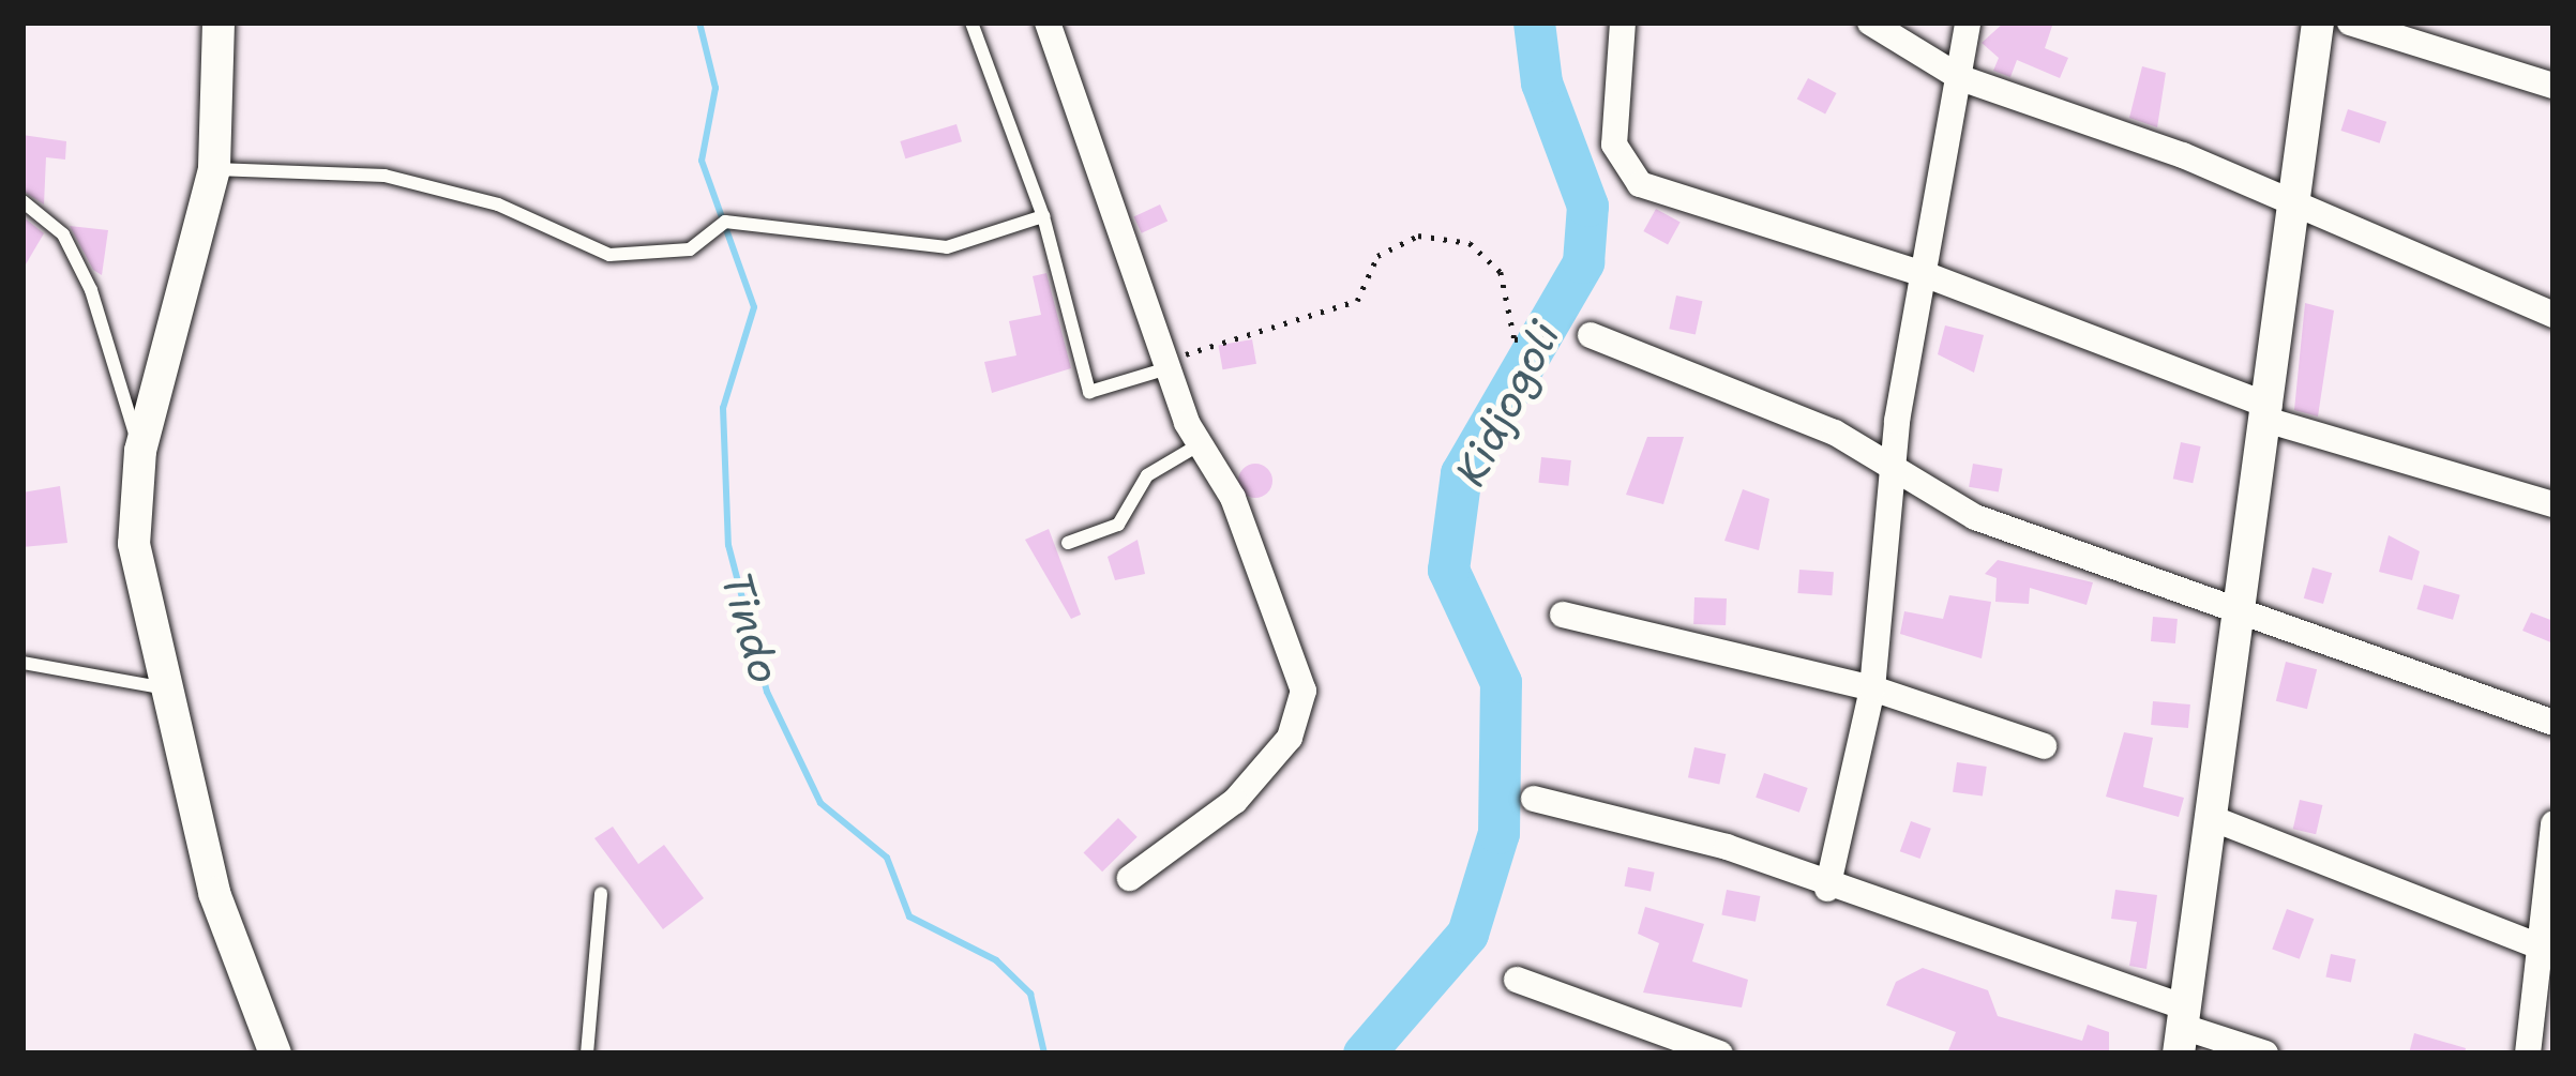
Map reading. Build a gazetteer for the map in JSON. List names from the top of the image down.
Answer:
{
  "water": ["Kidjogoli", "Tindo"]
}
